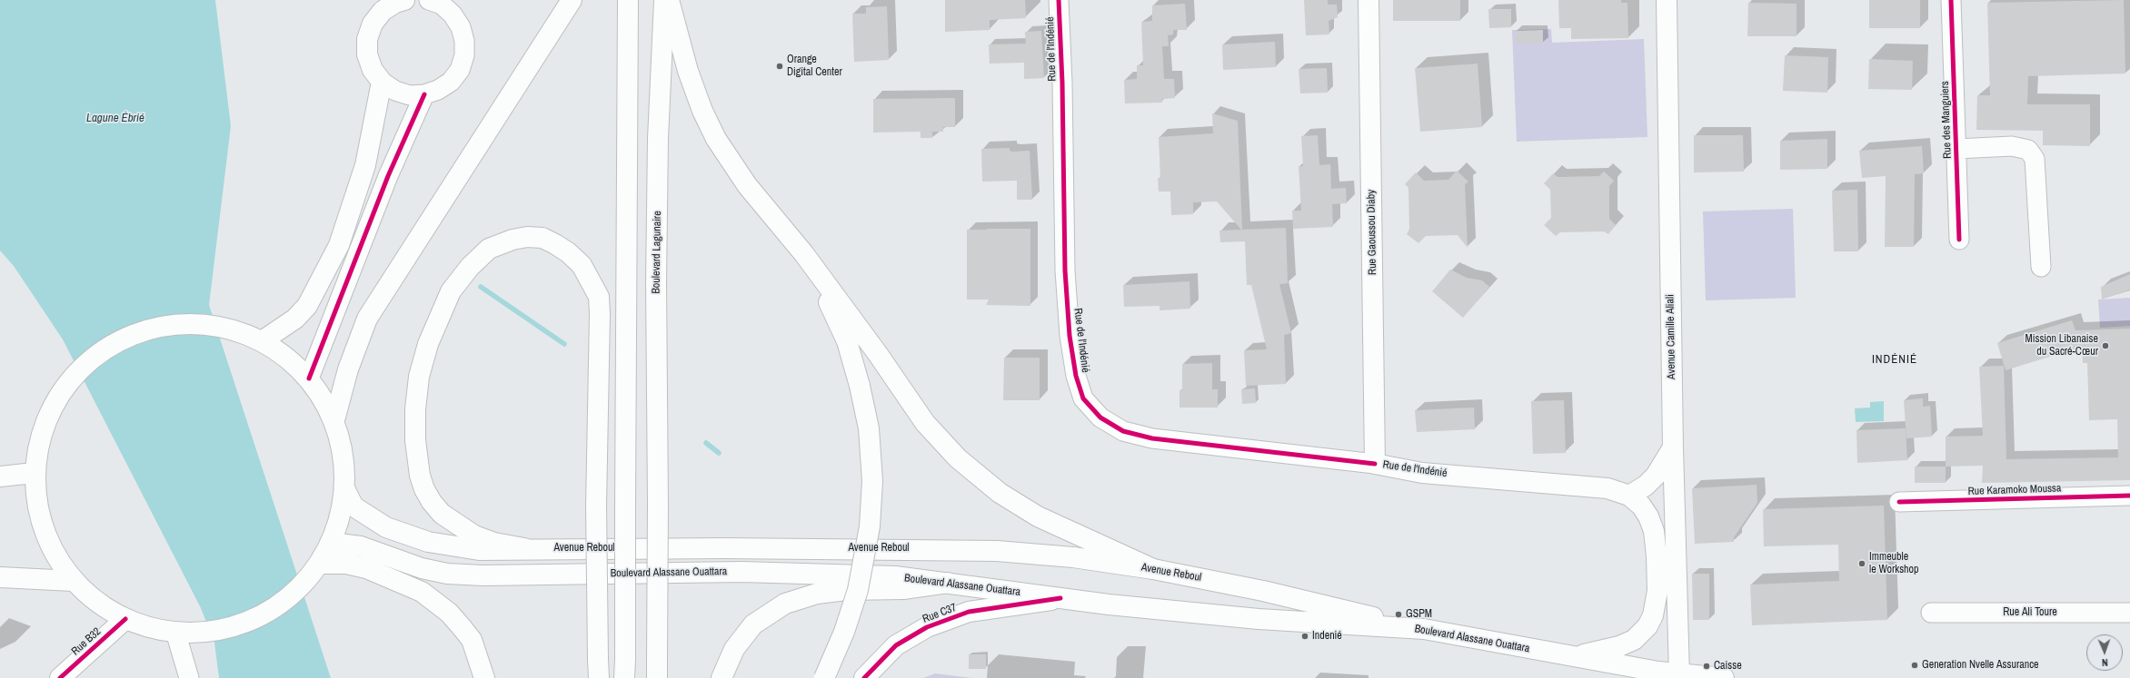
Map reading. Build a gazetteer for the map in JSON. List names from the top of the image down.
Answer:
{
  "streets": {
    "main road": [
      "Rue de l'Indénié",
      "Rue Gaoussou Diaby",
      "Boulevard Lagunaire",
      "Avenue Camille Aliali",
      "Avenue Reboul",
      "Boulevard Alassane Ouattara",
      "Rue C37",
      "Rue B32"
    ],
    "street": ["Rue des Manguiers", "Rue Karamoko Moussa", "Rue Ali Toure"]
  },
  "crossings": [
    ["Rue de l'Indénié", "Rue Gaoussou Diaby"],
    ["Rue de l'Indénié", "Boulevard Alassane Ouattara"],
    ["Avenue Camille Aliali", "Boulevard Alassane Ouattara"],
    ["Avenue Reboul", "Boulevard Alassane Ouattara"],
    ["Boulevard Alassane Ouattara", "Rue C37"]
  ],
  "districts": ["INDÉNIÉ"],
  "water": ["Lagune Ébrié"],
  "places": [
    "Orange Digital Center",
    "Mission Libanaise du Sacré-Cœur",
    "Immeuble le Workshop",
    "GSPM",
    "Indenié",
    "Generation Nvelle Assurance",
    "Caisse"
  ],
  "north": "bottom"
}
